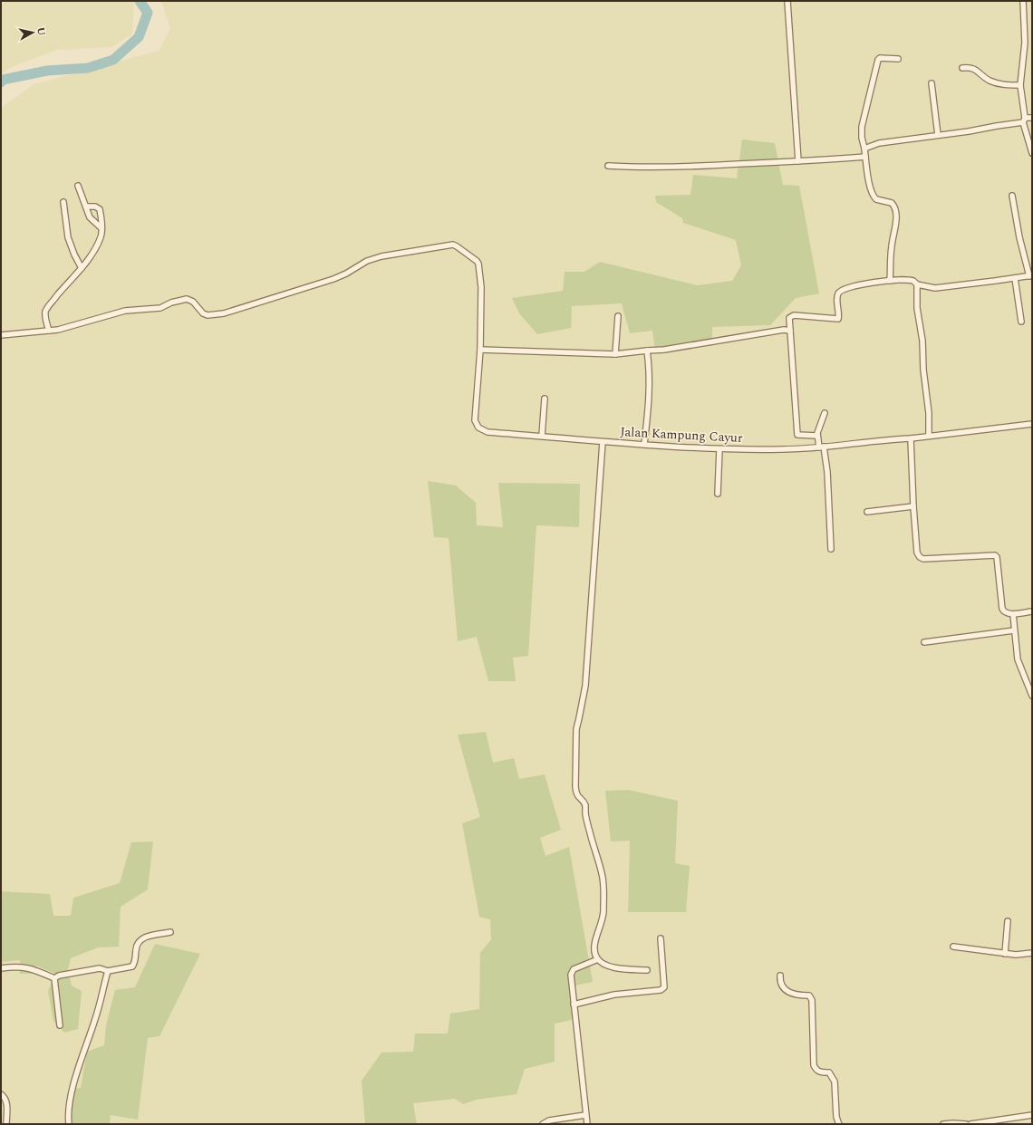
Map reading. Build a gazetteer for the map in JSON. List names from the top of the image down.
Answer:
{
  "streets": {
    "street": ["Jalan Kampung Cayur"]
  },
  "north": "right"
}
